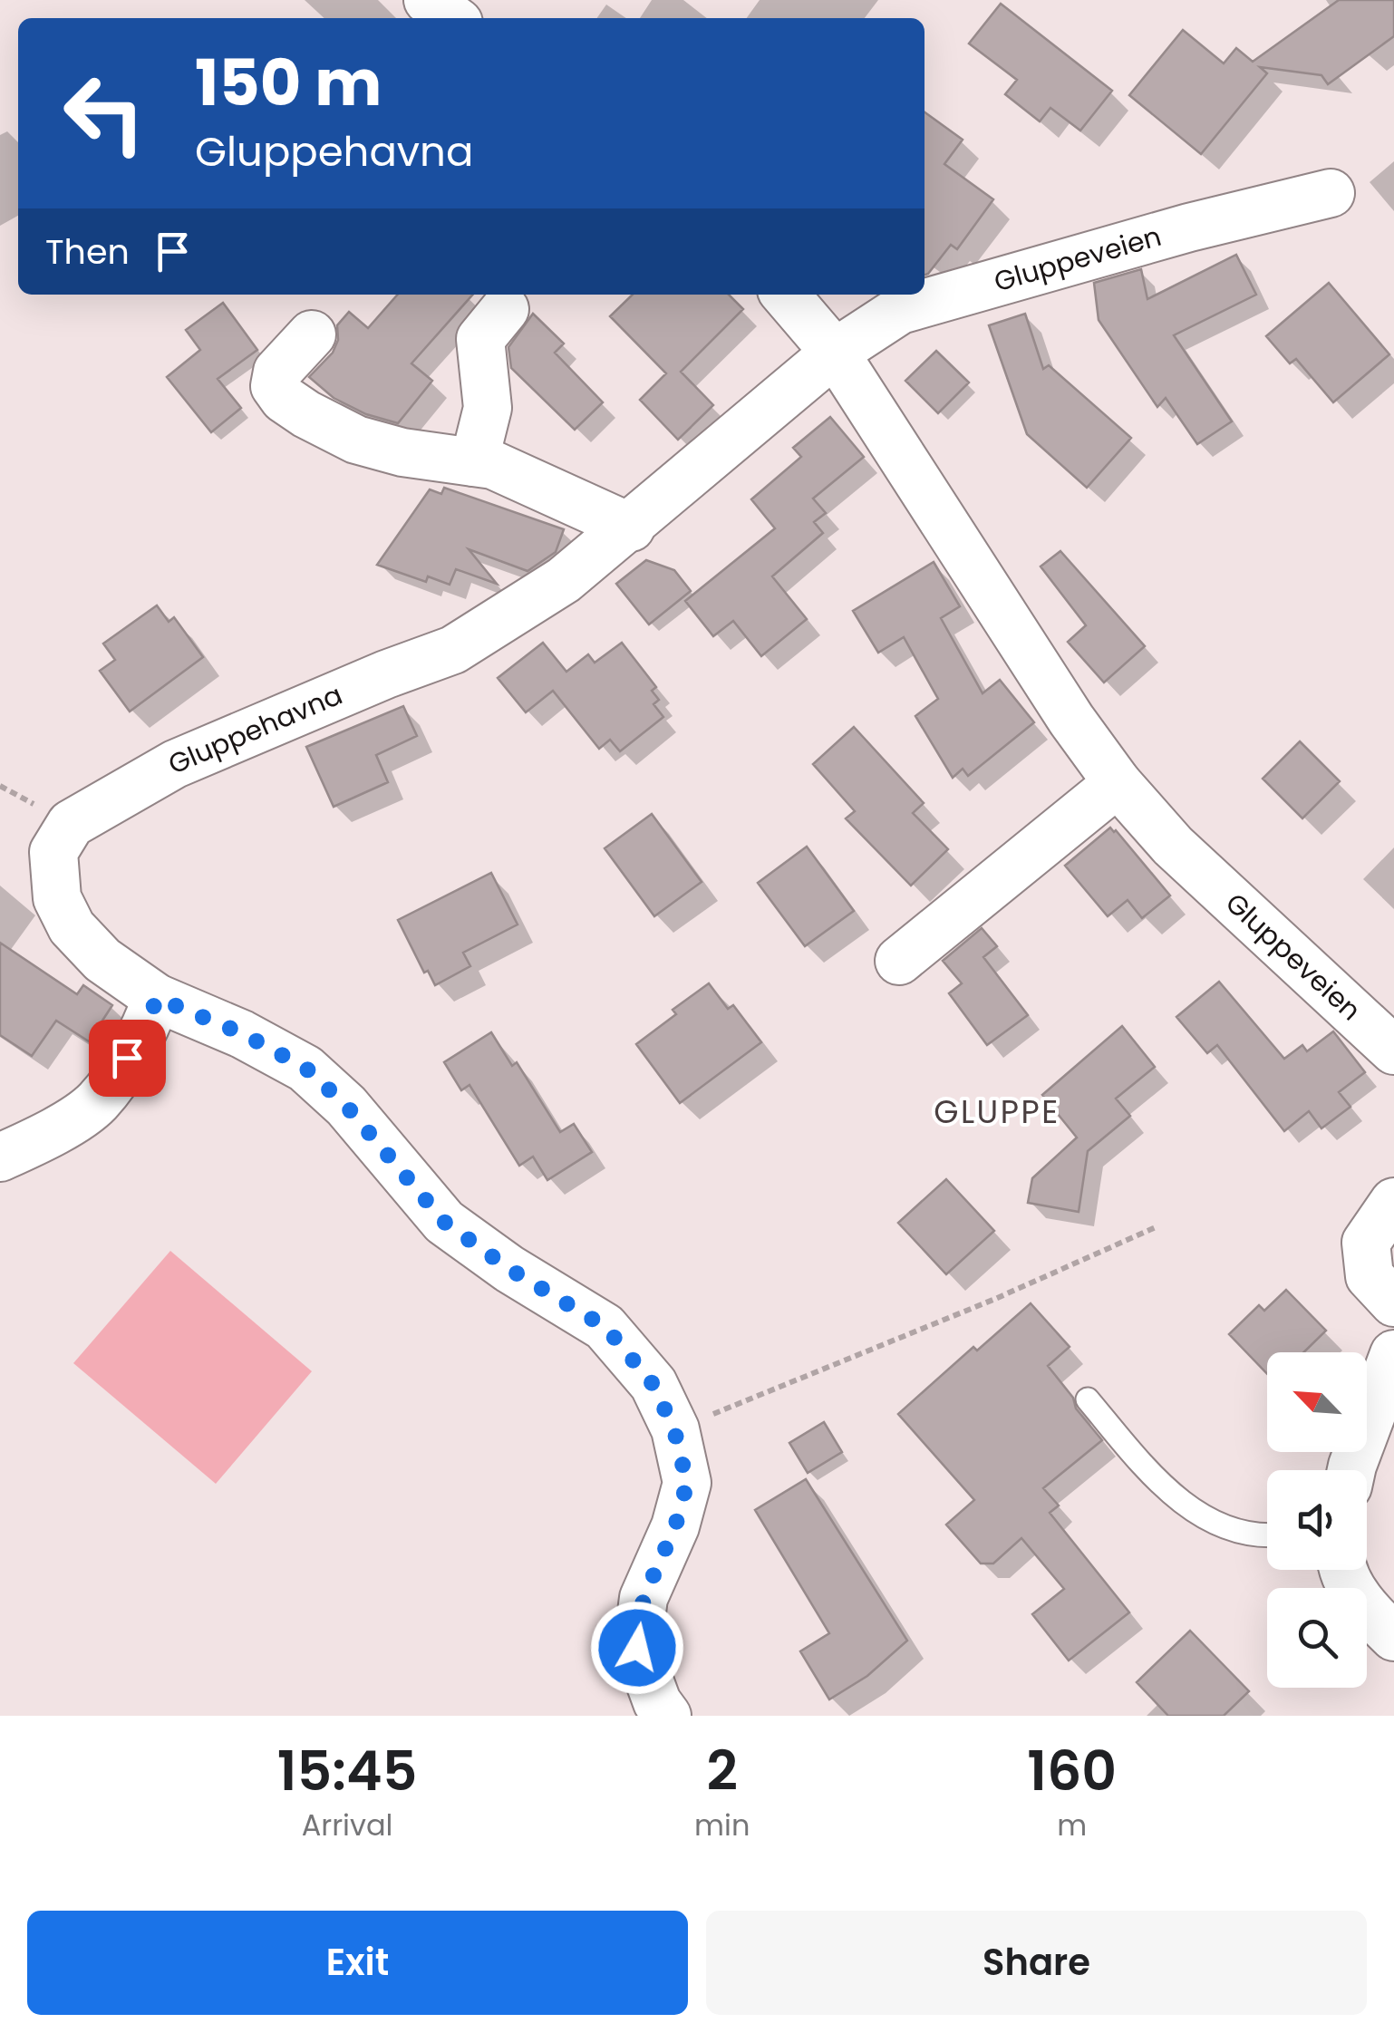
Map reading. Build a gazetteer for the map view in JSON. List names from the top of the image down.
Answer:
{
  "streets": {
    "street": ["Gluppeveien", "Gluppehavna"]
  },
  "crossings": [
    ["Gluppeveien", "Gluppehavna"]
  ],
  "districts": ["GLUPPE"],
  "north": "top left",
  "page": {
    "turn": ["150 m", "Gluppehavna"],
    "then": "Then",
    "eta": [
      "15:45",
      "Arrival",
      "2",
      "min",
      "160",
      "m"
    ],
    "buttons": ["Exit", "Share"]
  }
}
